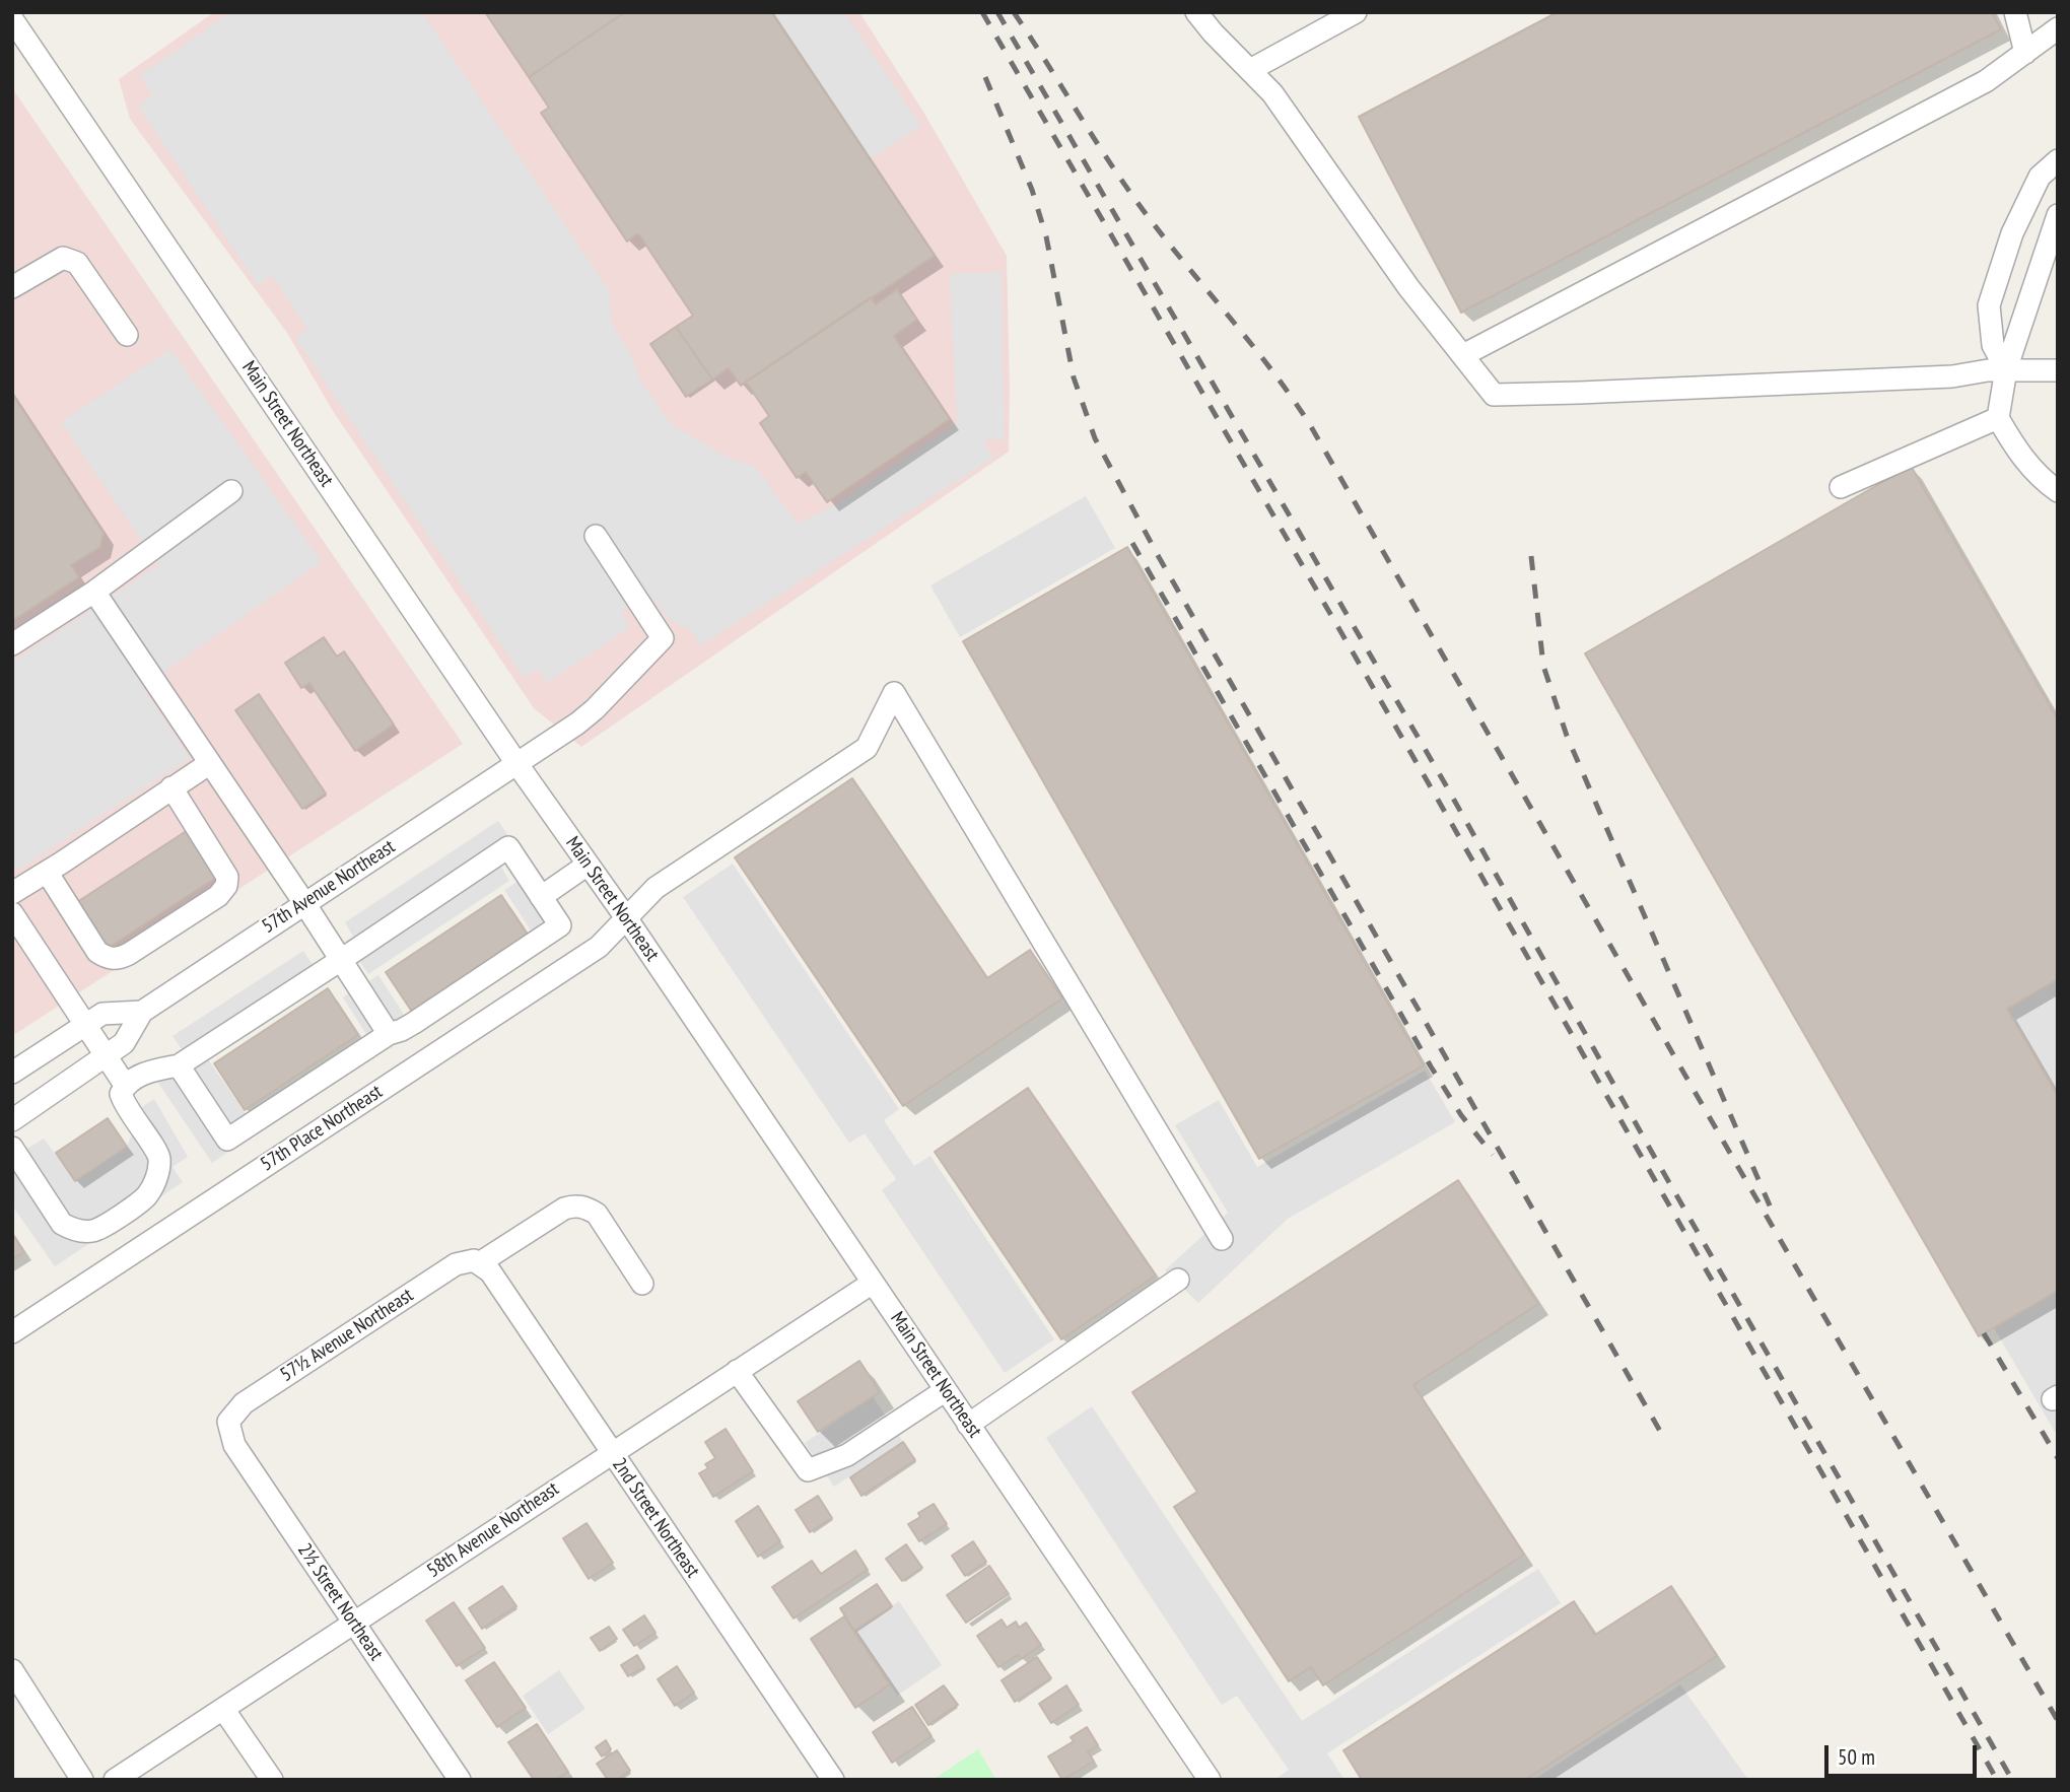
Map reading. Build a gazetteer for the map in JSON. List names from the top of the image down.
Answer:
{
  "streets": {
    "street": [
      "Main Street Northeast",
      "57th Avenue Northeast",
      "57th Place Northeast",
      "57½ Avenue Northeast",
      "2nd Street Northeast",
      "58th Avenue Northeast",
      "2½ Street Northeast"
    ]
  },
  "crossings": [
    ["Main Street Northeast", "57th Avenue Northeast"],
    ["Main Street Northeast", "57th Place Northeast"],
    ["Main Street Northeast", "58th Avenue Northeast"],
    ["57½ Avenue Northeast", "2nd Street Northeast"],
    ["57½ Avenue Northeast", "2½ Street Northeast"],
    ["2nd Street Northeast", "58th Avenue Northeast"],
    ["58th Avenue Northeast", "2½ Street Northeast"]
  ],
  "scale_bar": "50 m"
}
